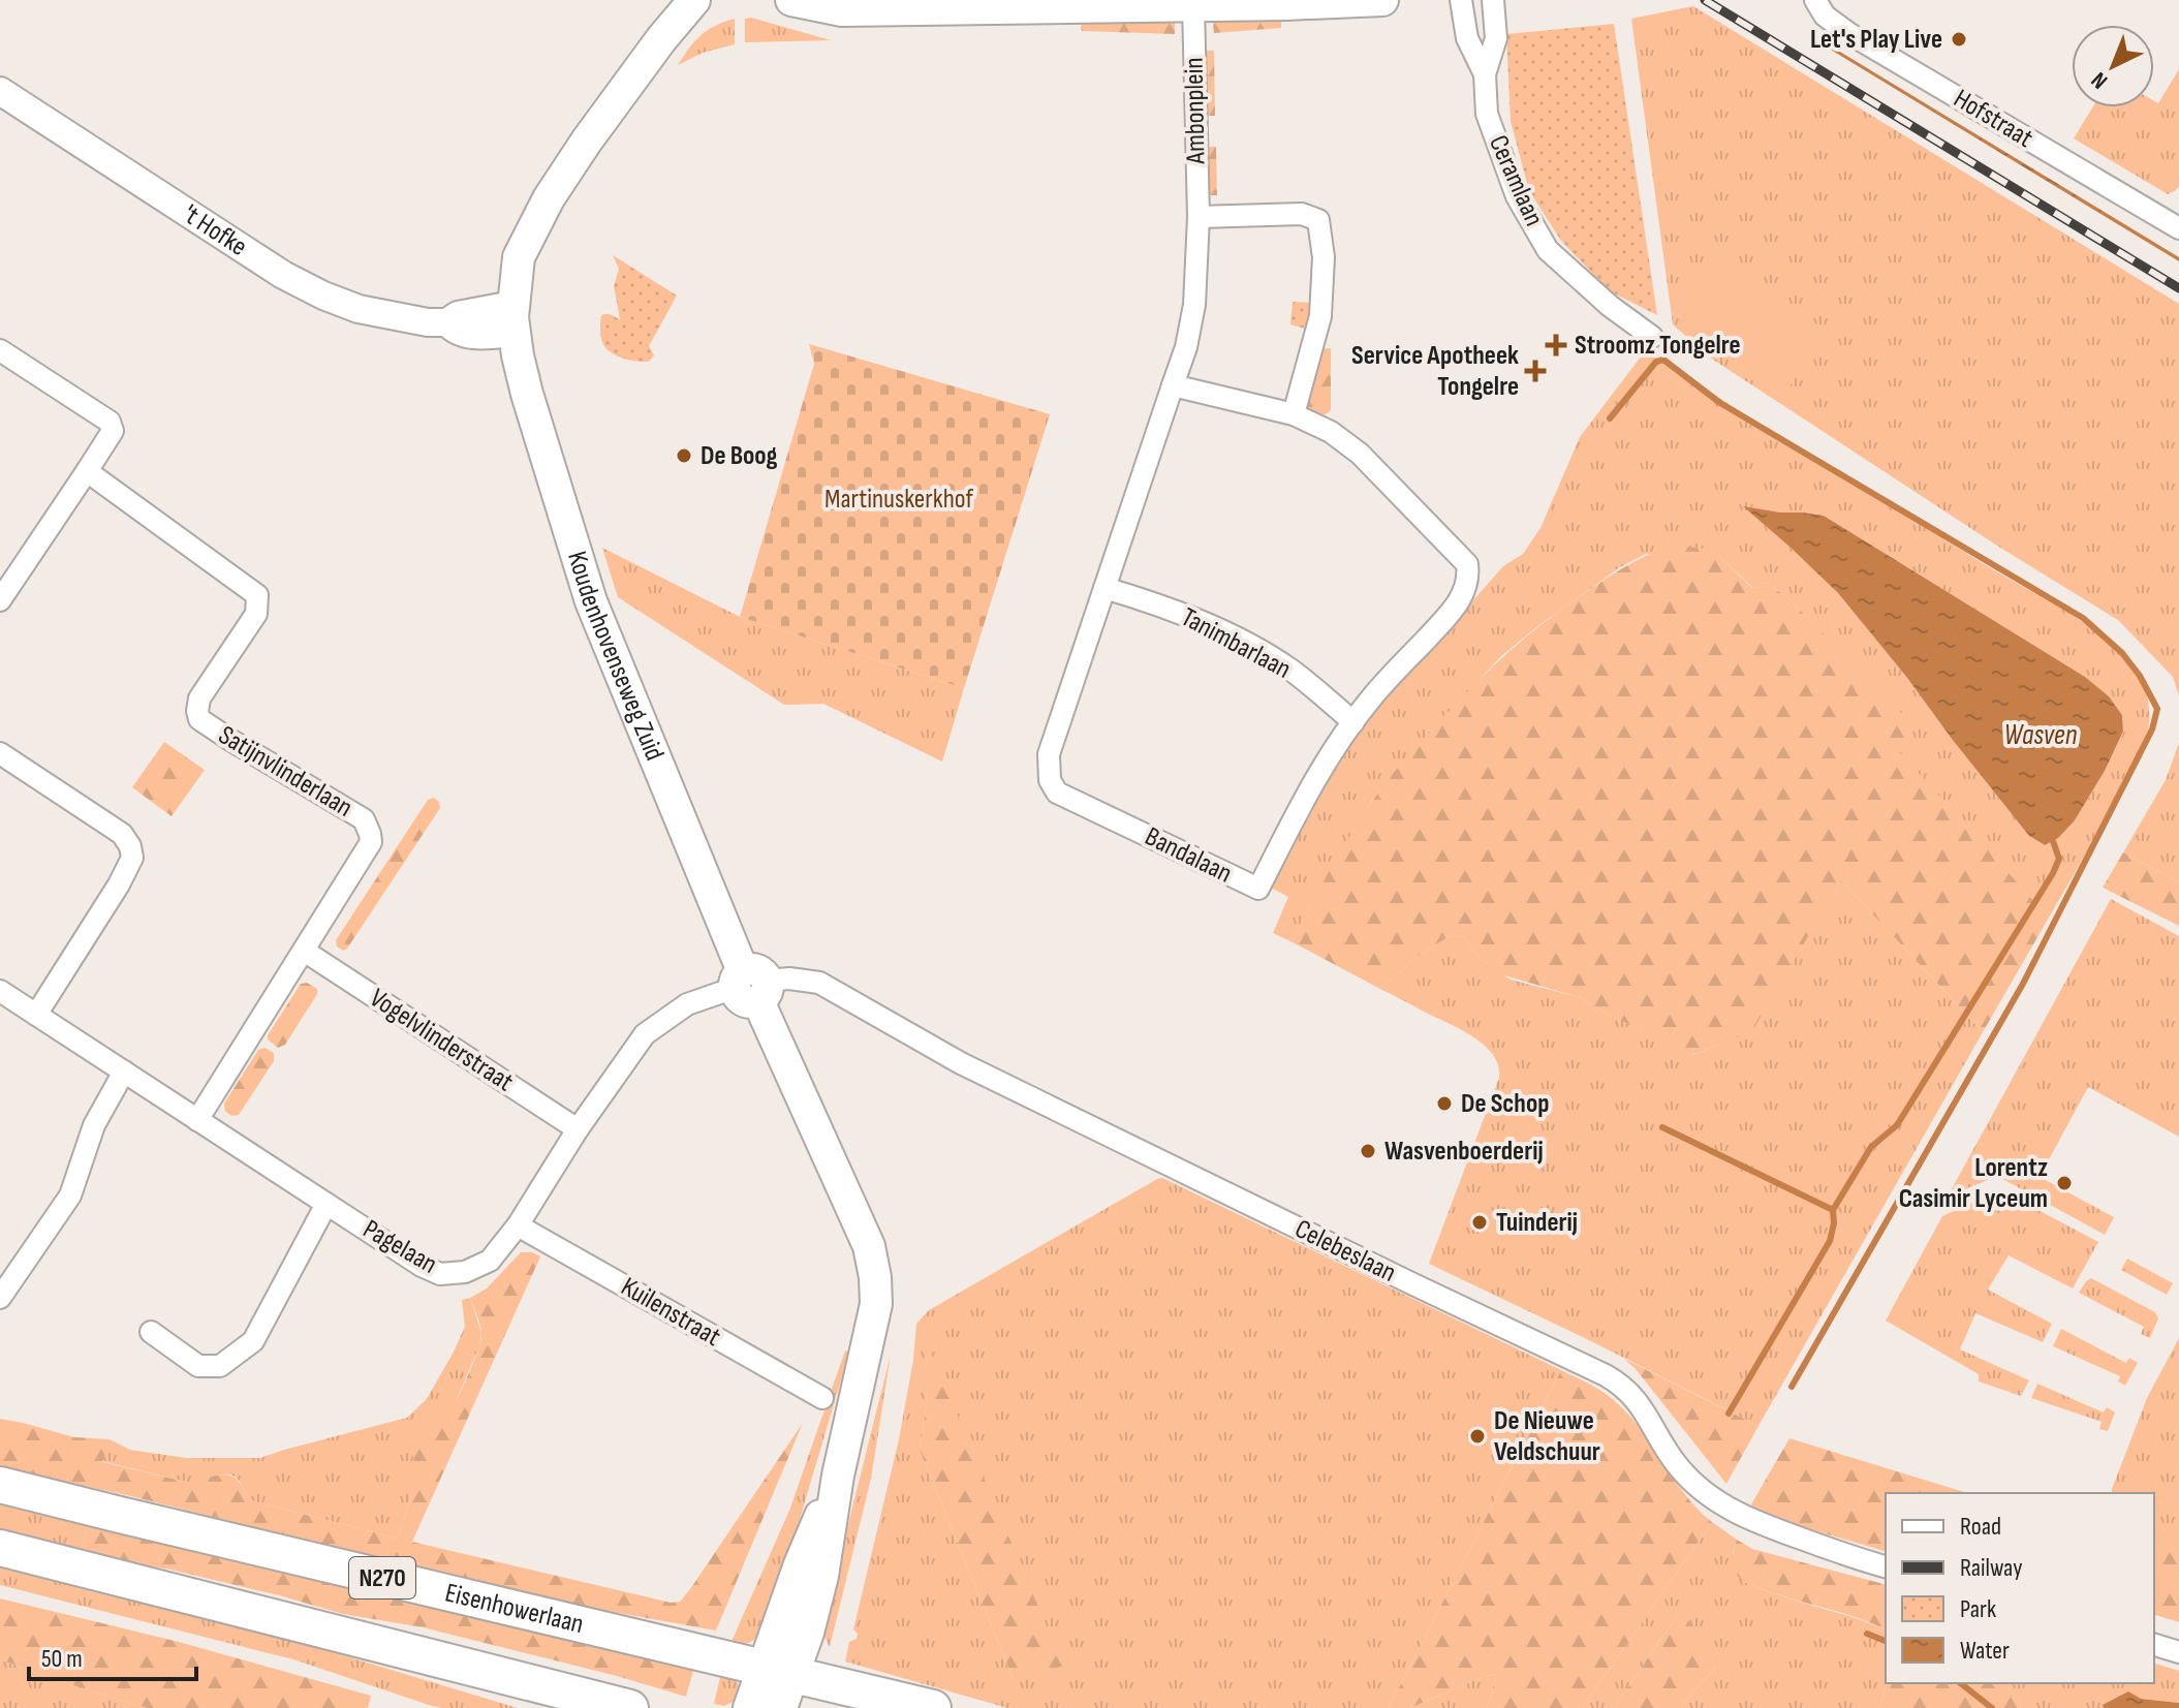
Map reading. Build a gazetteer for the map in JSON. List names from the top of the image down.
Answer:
{
  "streets": {
    "main road": ["Koudenhovenseweg Zuid", "N270", "Eisenhowerlaan"],
    "street": [
      "Ambonplein",
      "Hofstraat",
      "Ceramlaan",
      "'t Hofke",
      "Tanimbarlaan",
      "Satijnvlinderlaan",
      "Bandalaan",
      "Vogelvlinderstraat",
      "Pagelaan",
      "Celebeslaan",
      "Kuilenstraat"
    ]
  },
  "crossings": [
    ["Ambonplein", "Bandalaan"],
    ["'t Hofke", "Koudenhovenseweg Zuid"],
    ["Tanimbarlaan", "Bandalaan"],
    ["Koudenhovenseweg Zuid", "Pagelaan"],
    ["Koudenhovenseweg Zuid", "Celebeslaan"],
    ["Koudenhovenseweg Zuid", "Eisenhowerlaan"],
    ["Satijnvlinderlaan", "Vogelvlinderstraat"],
    ["Satijnvlinderlaan", "Pagelaan"],
    ["Vogelvlinderstraat", "Pagelaan"],
    ["Pagelaan", "Celebeslaan"],
    ["Pagelaan", "Kuilenstraat"]
  ],
  "water": ["Wasven"],
  "parks": ["Martinuskerkhof"],
  "places": {
    "other": [
      "Let's Play Live",
      "De Boog",
      "De Schop",
      "Wasvenboerderij",
      "Lorentz Casimir Lyceum",
      "Tuinderij",
      "De Nieuwe Veldschuur"
    ],
    "health": ["Stroomz Tongelre", "Service Apotheek Tongelre"]
  },
  "legend": [
    "Road",
    "Railway",
    "Park",
    "Water"
  ],
  "scale_bar": "50 m",
  "north": "bottom left"
}
